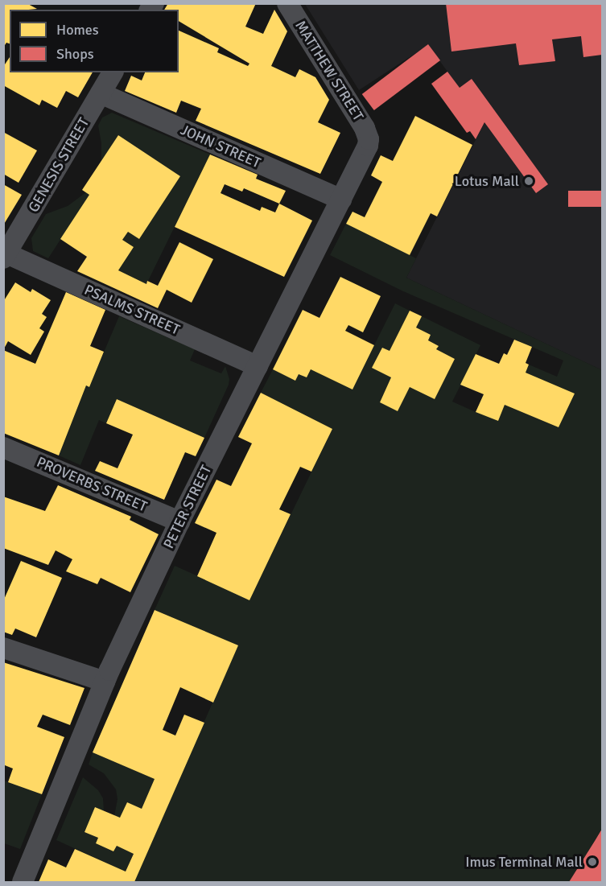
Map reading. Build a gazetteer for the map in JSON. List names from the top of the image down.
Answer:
{
  "streets": {
    "street": [
      "MATTHEW STREET",
      "JOHN STREET",
      "GENESIS STREET",
      "PSALMS STREET",
      "PROVERBS STREET",
      "PETER STREET"
    ]
  },
  "crossings": [
    ["MATTHEW STREET", "PETER STREET"],
    ["JOHN STREET", "GENESIS STREET"],
    ["JOHN STREET", "PETER STREET"],
    ["GENESIS STREET", "PSALMS STREET"],
    ["PSALMS STREET", "PETER STREET"],
    ["PROVERBS STREET", "PETER STREET"]
  ],
  "places": ["Lotus Mall", "Imus Terminal Mall"],
  "legend": ["Homes", "Shops"]
}
